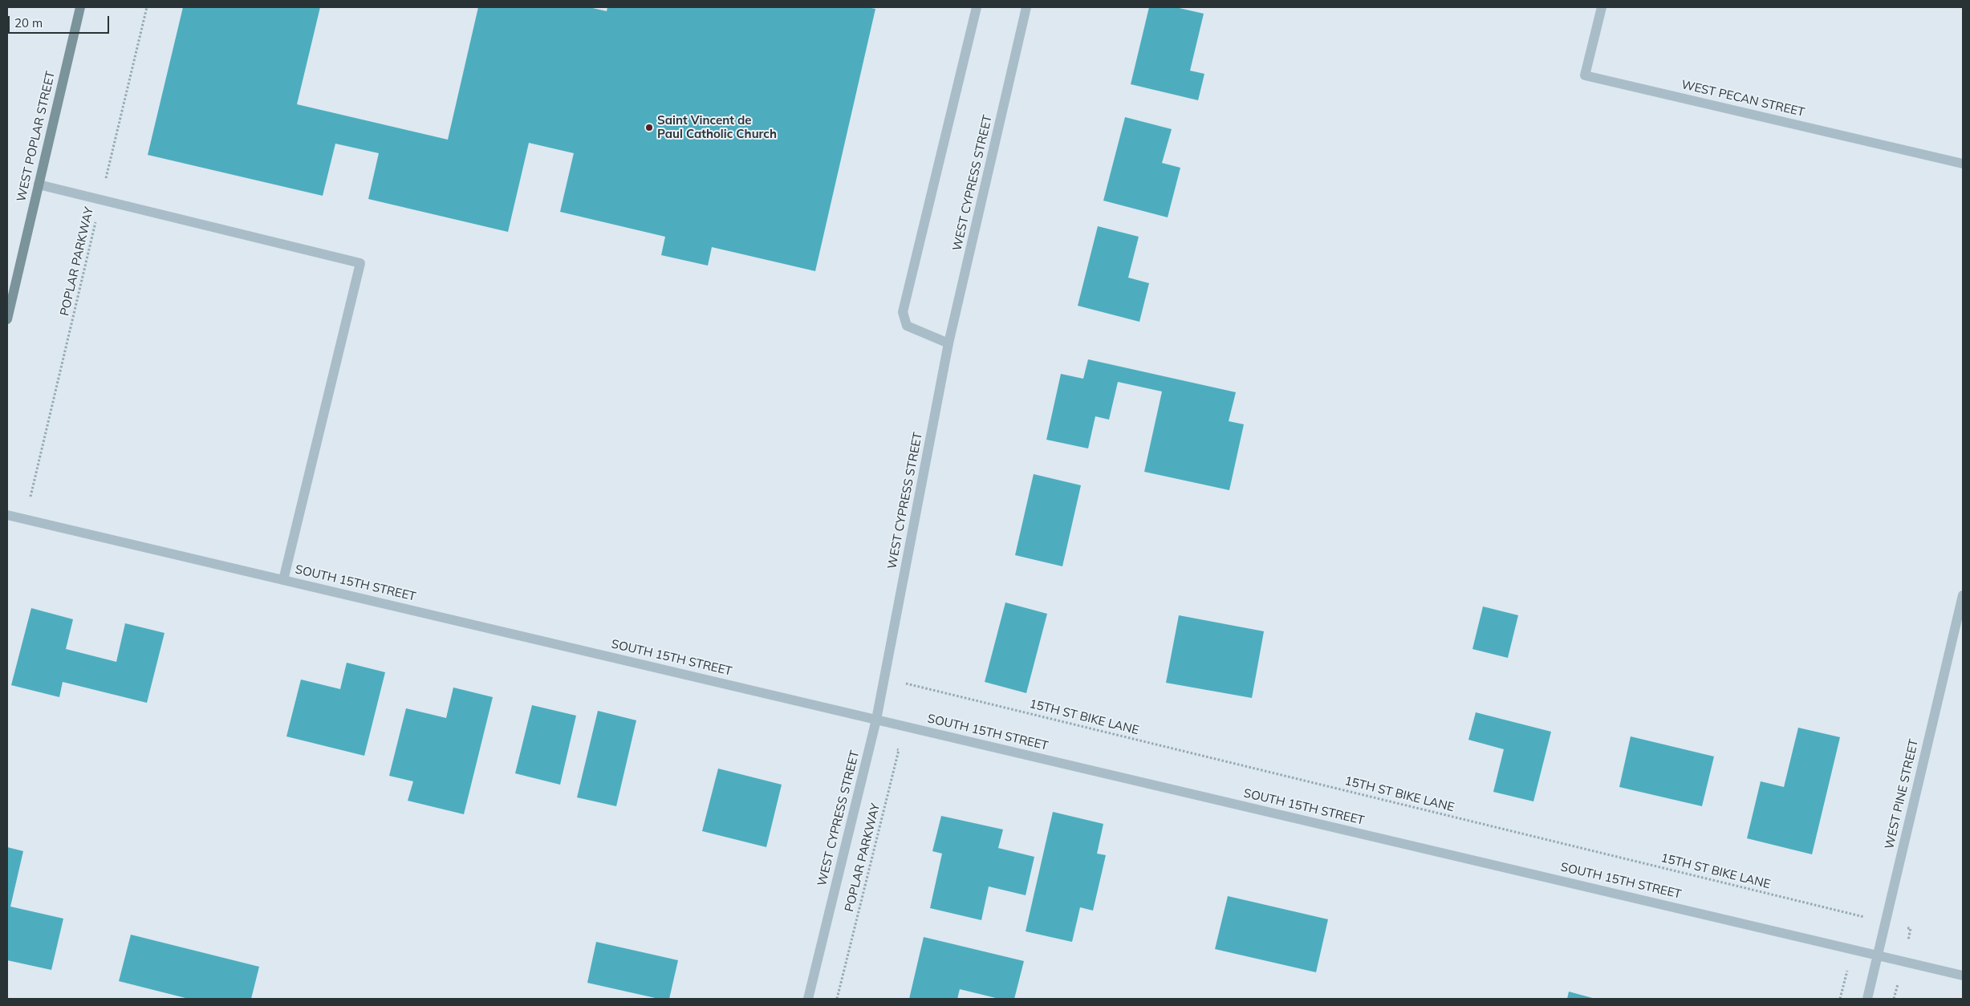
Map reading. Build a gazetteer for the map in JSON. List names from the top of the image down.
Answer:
{
  "streets": {
    "street": [
      "WEST PECAN STREET",
      "WEST POPLAR STREET",
      "WEST CYPRESS STREET",
      "SOUTH 15TH STREET",
      "WEST PINE STREET"
    ],
    "path": ["POPLAR PARKWAY", "15TH ST BIKE LANE"]
  },
  "crossings": [
    ["WEST CYPRESS STREET", "SOUTH 15TH STREET"],
    ["WEST CYPRESS STREET", "15TH ST BIKE LANE"],
    ["POPLAR PARKWAY", "SOUTH 15TH STREET"],
    ["SOUTH 15TH STREET", "WEST PINE STREET"],
    ["15TH ST BIKE LANE", "WEST PINE STREET"]
  ],
  "places": ["Saint Vincent de Paul Catholic Church"],
  "scale_bar": "20 m"
}
